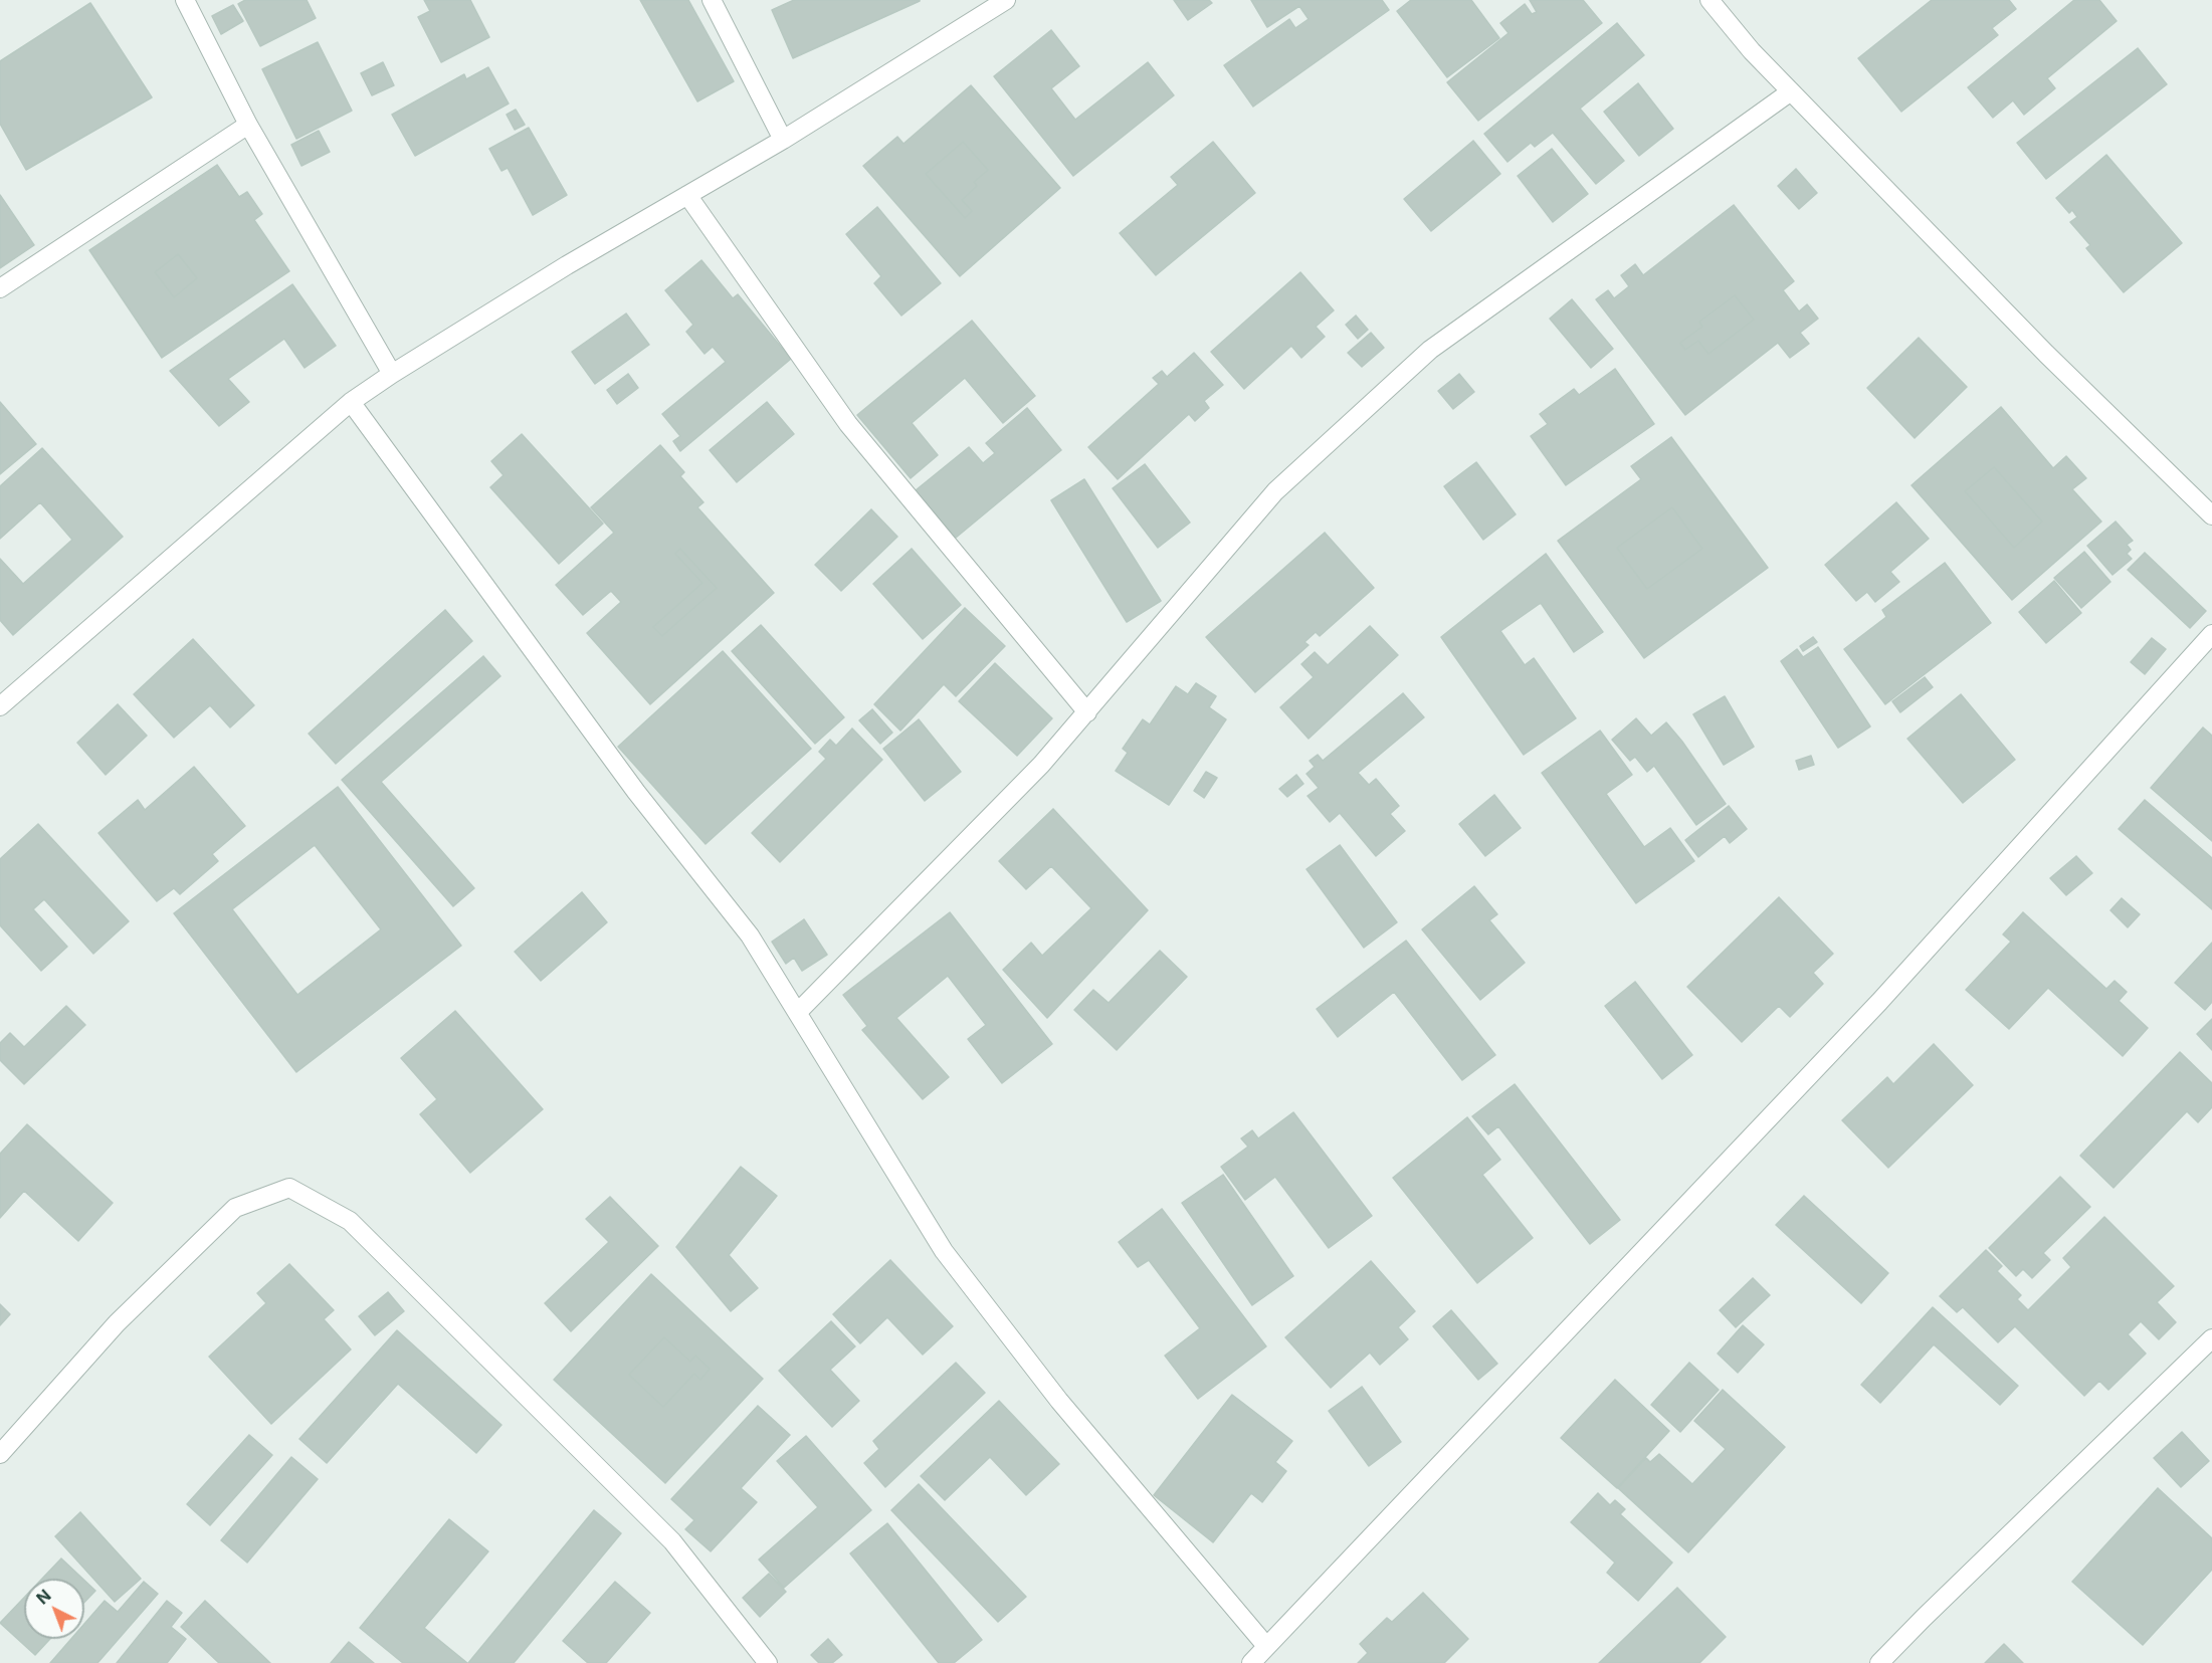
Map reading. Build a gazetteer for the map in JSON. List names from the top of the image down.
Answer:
{
  "north": "top left"
}
